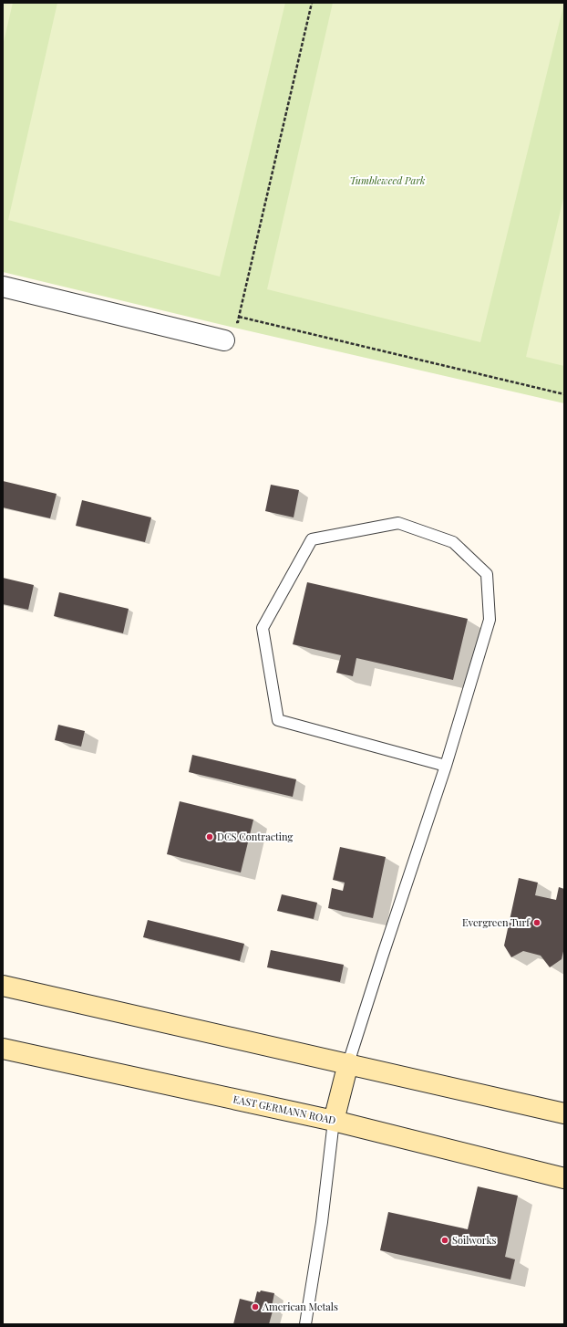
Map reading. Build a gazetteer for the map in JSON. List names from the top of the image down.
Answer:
{
  "streets": {
    "main road": ["EAST GERMANN ROAD"]
  },
  "parks": ["Tumbleweed Park"],
  "places": [
    "DCS Contracting",
    "Evergreen Turf",
    "Soilworks",
    "American Metals"
  ]
}
